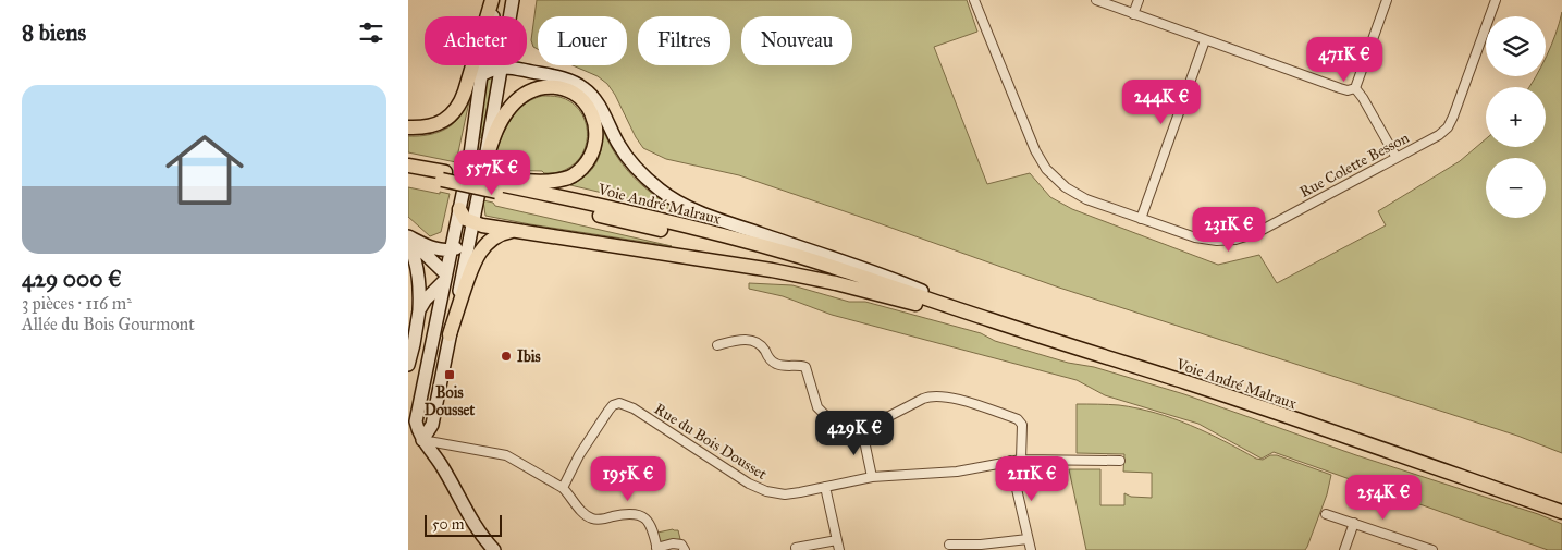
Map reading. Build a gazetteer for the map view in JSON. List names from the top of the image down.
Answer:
{
  "streets": {
    "main road": ["Voie André Malraux"],
    "street": ["Rue Colette Besson", "Rue du Bois Dousset"]
  },
  "places": {
    "other": ["Ibis"],
    "transit": ["Bois Dousset"]
  },
  "scale_bar": "50 m",
  "page": {
    "heading": "8 biens",
    "map_buttons": ["+", "−"],
    "chip": [
      "Acheter",
      "Louer",
      "Filtres",
      "Nouveau"
    ],
    "price": [
      "471K €",
      "244K €",
      "557K €",
      "231K €",
      "429K €",
      "195K €",
      "211K €",
      "254K €"
    ],
    "list": [
      {
        "name": "429 000 €",
        "note": "3 pièces · 116 m² · Allée du Bois Gourmont"
      }
    ],
    "scale": "50 m"
  }
}
